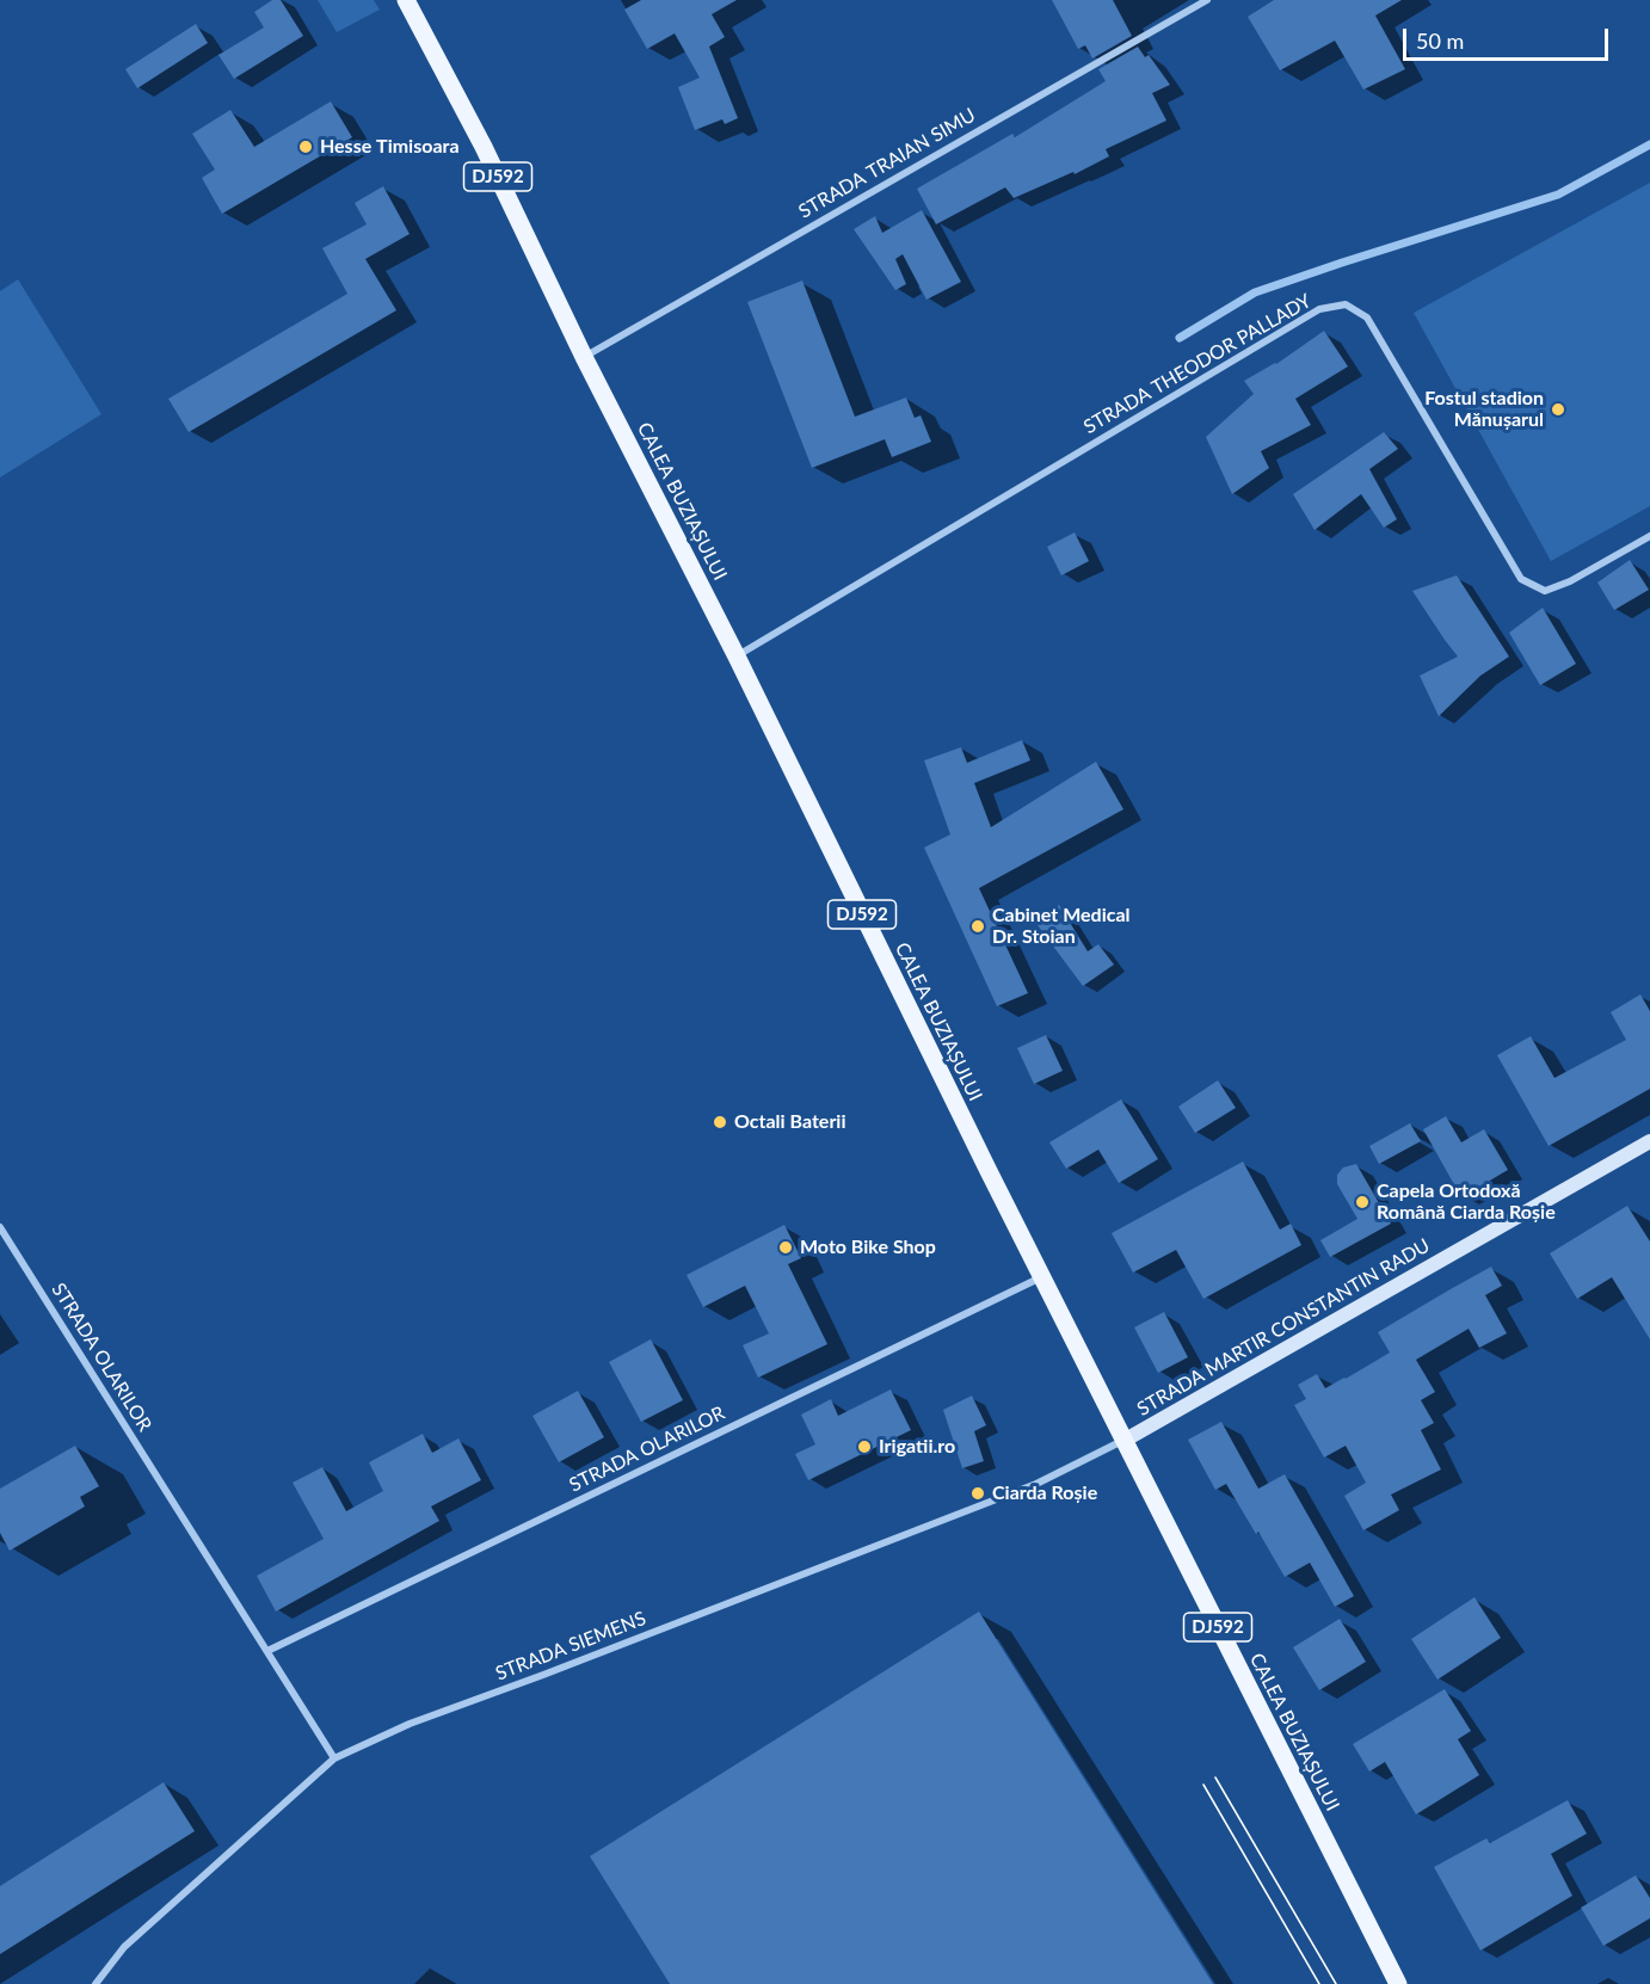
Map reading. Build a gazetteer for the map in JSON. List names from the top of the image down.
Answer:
{
  "streets": {
    "main road": ["DJ592", "CALEA BUZIAȘULUI"],
    "street": [
      "STRADA TRAIAN SIMU",
      "STRADA THEODOR PALLADY",
      "STRADA MARTIR CONSTANTIN RADU",
      "STRADA OLARILOR",
      "STRADA SIEMENS"
    ]
  },
  "crossings": [
    ["STRADA TRAIAN SIMU", "CALEA BUZIAȘULUI"],
    ["STRADA THEODOR PALLADY", "CALEA BUZIAȘULUI"],
    ["CALEA BUZIAȘULUI", "STRADA MARTIR CONSTANTIN RADU"],
    ["CALEA BUZIAȘULUI", "STRADA OLARILOR"],
    ["CALEA BUZIAȘULUI", "STRADA SIEMENS"],
    ["STRADA MARTIR CONSTANTIN RADU", "STRADA SIEMENS"],
    ["STRADA OLARILOR", "STRADA SIEMENS"]
  ],
  "places": [
    "Hesse Timisoara",
    "Fostul stadion Mănușarul",
    "Cabinet Medical Dr. Stoian",
    "Octali Baterii",
    "Capela Ortodoxă Română Ciarda Roșie",
    "Moto Bike Shop",
    "Irigatii.ro",
    "Ciarda Roșie"
  ],
  "scale_bar": "50 m"
}
